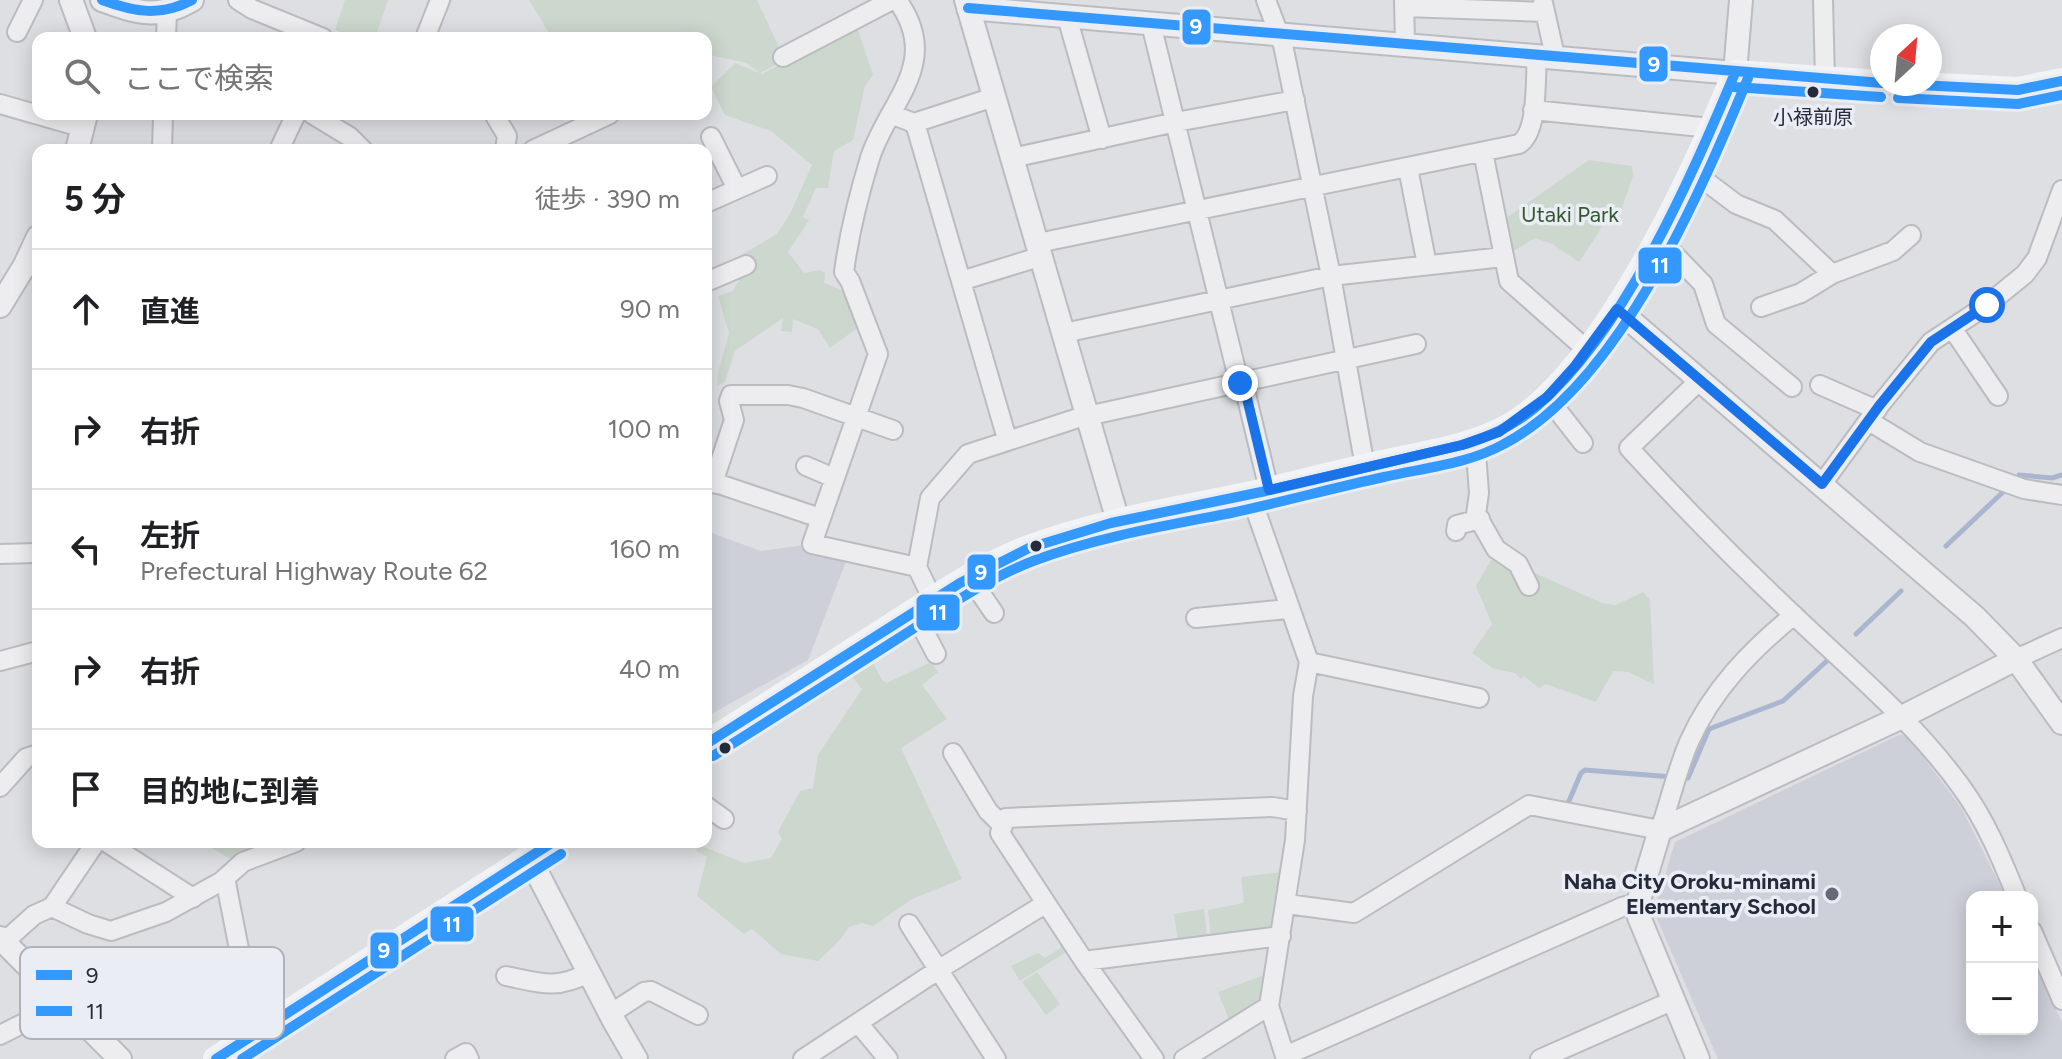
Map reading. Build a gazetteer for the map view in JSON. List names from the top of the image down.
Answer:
{
  "parks": ["Utaki Park"],
  "places": ["小禄前原", "Naha City Oroku-minami Elementary School"],
  "lines": ["transit line 9", "transit line 11"],
  "legend": ["9", "11"],
  "north": "top right",
  "page": {
    "search": "ここで検索",
    "heading": ["5 分", "徒歩 · 390 m"],
    "list": [
      ["直進", "90 m"],
      ["右折", "100 m"],
      ["左折", "Prefectural Highway Route 62", "160 m"],
      ["右折", "40 m"],
      "目的地に到着"
    ],
    "map_buttons": ["+", "−"]
  }
}
